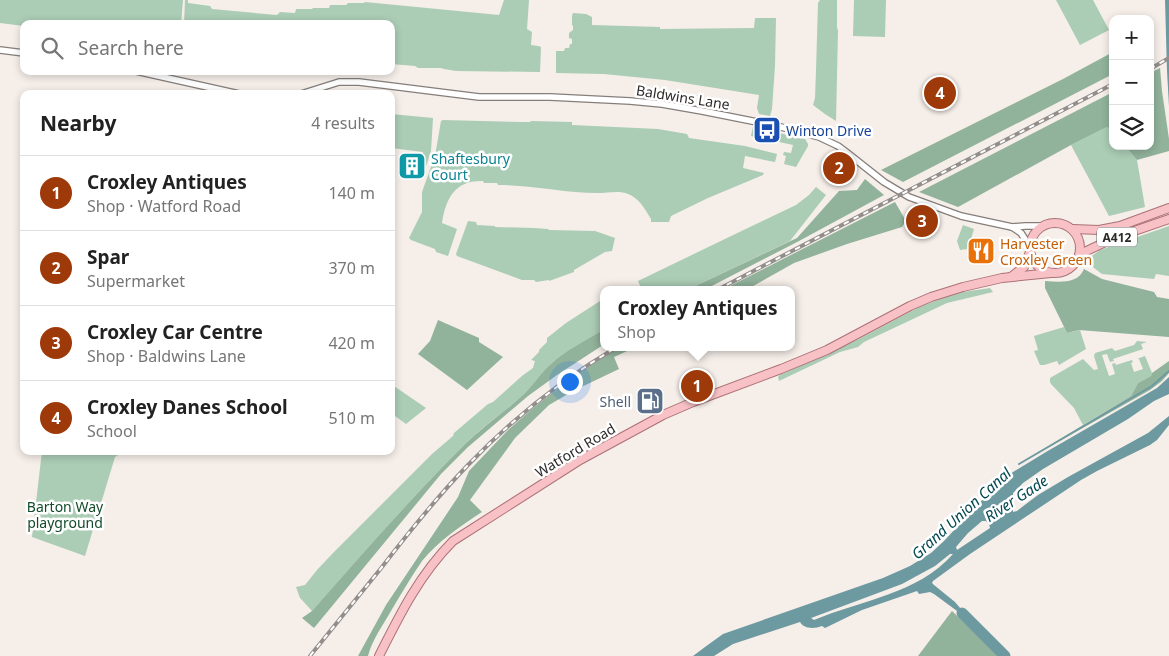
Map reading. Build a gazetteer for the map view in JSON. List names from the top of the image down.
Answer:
{
  "streets": {
    "main road": ["A412", "Watford Road"],
    "street": ["Baldwins Lane"]
  },
  "crossings": [
    ["Baldwins Lane", "A412"],
    ["Baldwins Lane", "Watford Road"],
    ["A412", "Watford Road"]
  ],
  "water": ["River Gade", "Grand Union Canal"],
  "parks": ["Barton Way playground"],
  "places": {
    "bus stop": ["Winton Drive"],
    "building": ["Shaftesbury Court"],
    "restaurant": ["Harvester Croxley Green"],
    "fuel station": ["Shell"]
  },
  "page": {
    "map_buttons": ["+", "−"],
    "search": "Search here",
    "pins": [
      "4",
      "2",
      "3",
      "1"
    ],
    "heading": ["Nearby", "4 results"],
    "list": [
      {
        "mark": "1",
        "name": "Croxley Antiques",
        "note": "Shop · Watford Road",
        "value": "140 m"
      },
      {
        "mark": "2",
        "name": "Spar",
        "note": "Supermarket",
        "value": "370 m"
      },
      {
        "mark": "3",
        "name": "Croxley Car Centre",
        "note": "Shop · Baldwins Lane",
        "value": "420 m"
      },
      {
        "mark": "4",
        "name": "Croxley Danes School",
        "note": "School",
        "value": "510 m"
      }
    ],
    "popup": ["Croxley Antiques", "Shop"]
  }
}
